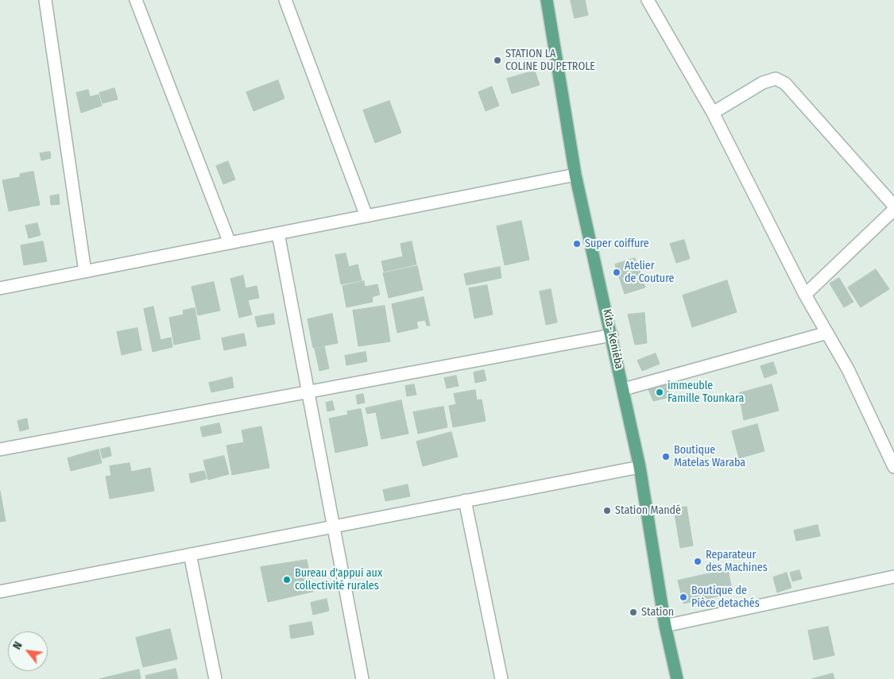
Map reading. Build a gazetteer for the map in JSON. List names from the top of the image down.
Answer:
{
  "streets": {
    "main road": ["Kita- Keniéba"]
  },
  "places": [
    "STATION LA COLINE DU PETROLE",
    "Super coiffure",
    "Atelier de Couture",
    "immeuble Famille Tounkara",
    "Boutique Matelas Waraba",
    "Station Mandé",
    "Reparateur des Machines",
    "Bureau d'appui aux collectivité rurales",
    "Boutique de Pièce detachés",
    "Station"
  ],
  "north": "top left"
}
